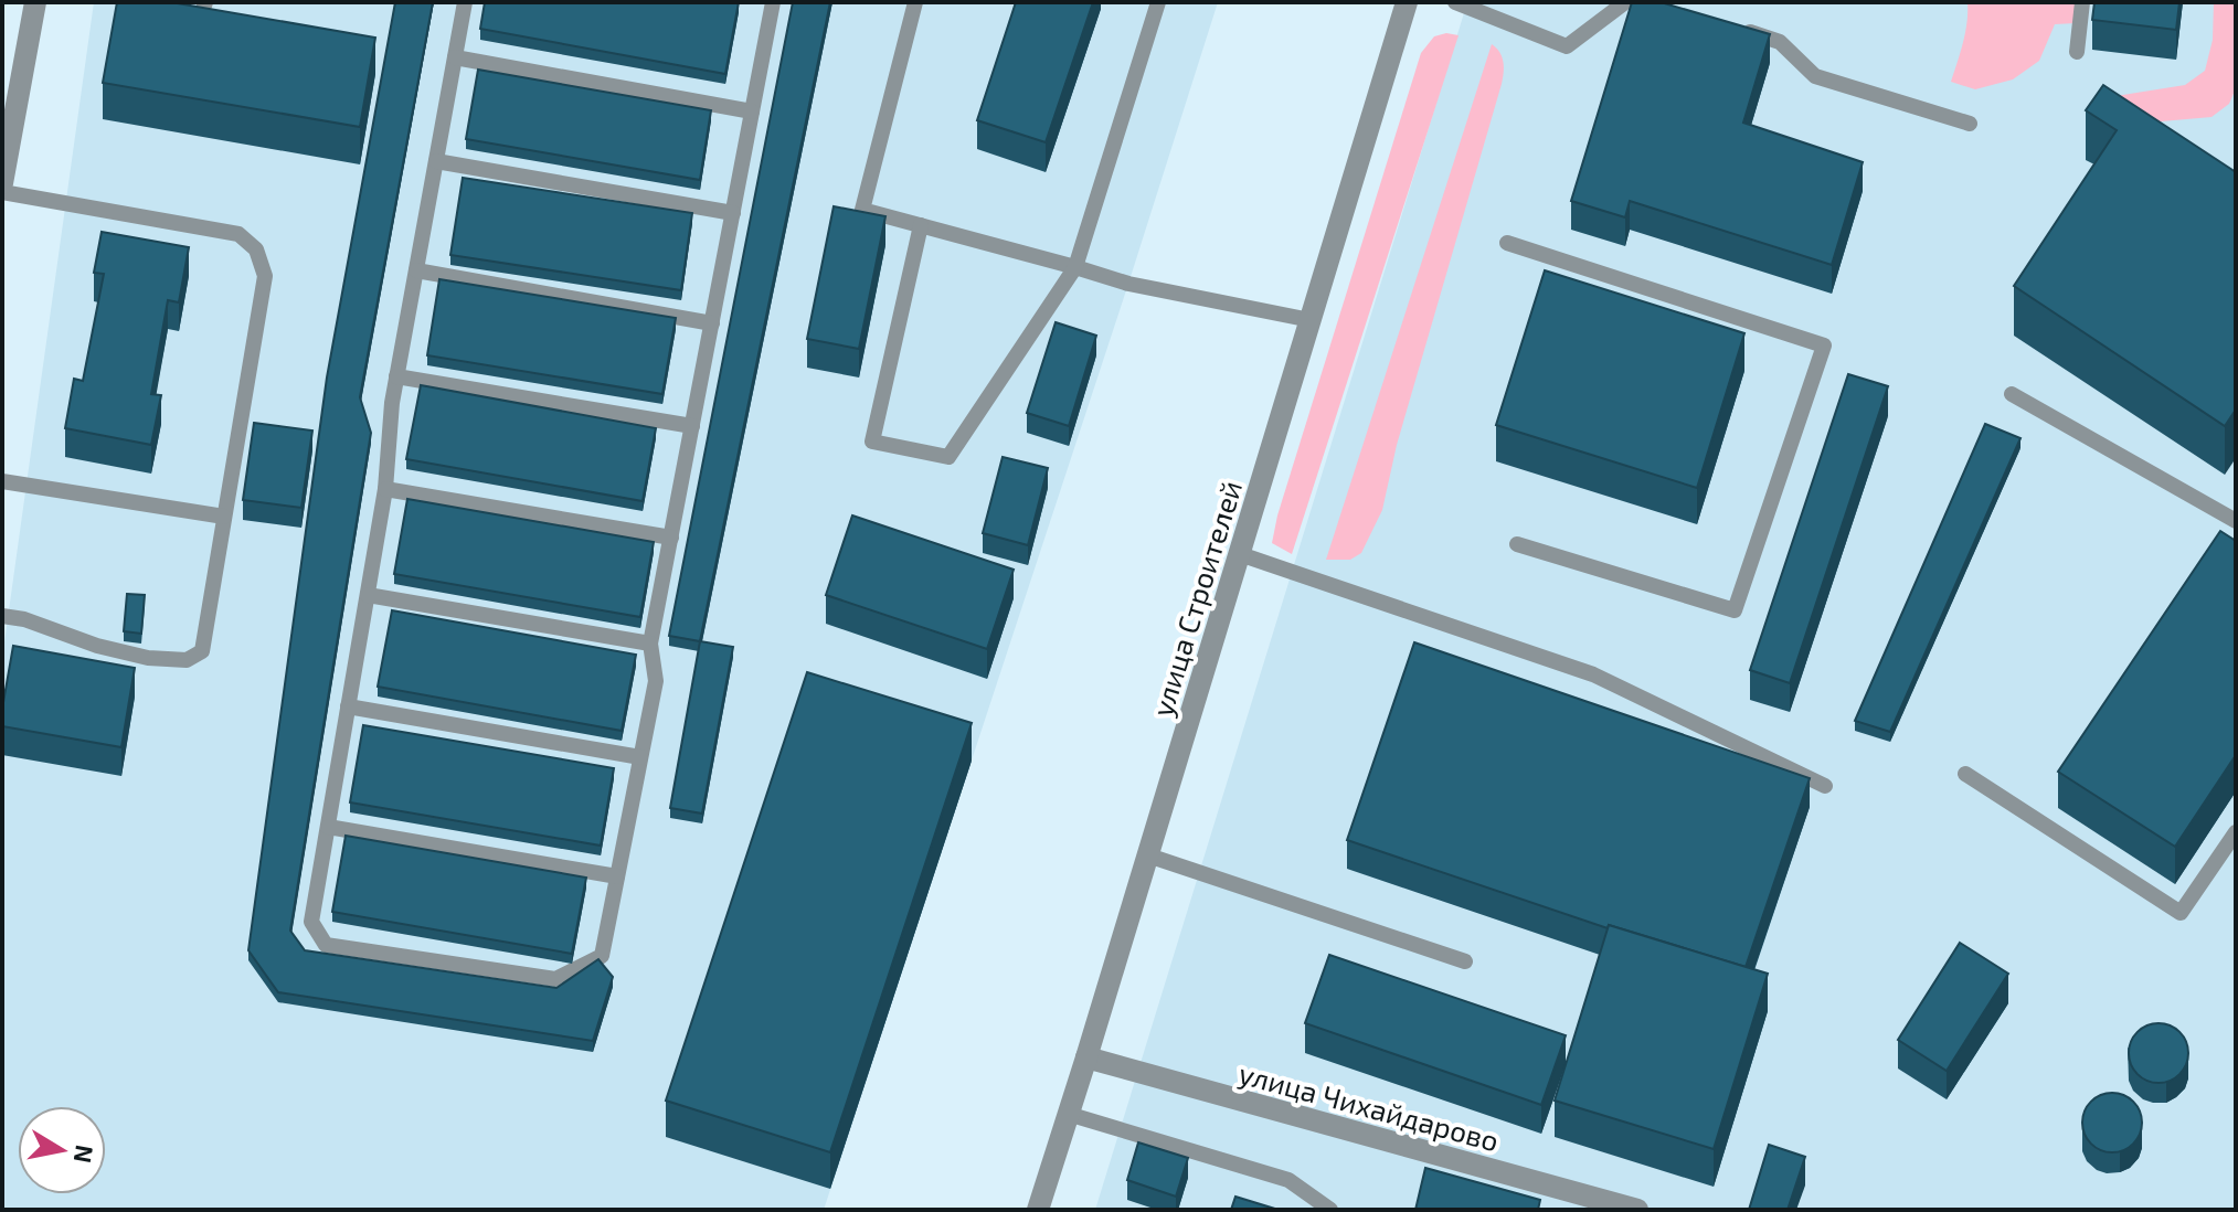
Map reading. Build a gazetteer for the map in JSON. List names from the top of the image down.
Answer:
{
  "streets": {
    "street": ["улица Строителей", "улица Чихайдарово"]
  },
  "crossings": [
    ["улица Строителей", "улица Чихайдарово"]
  ],
  "north": "right"
}
